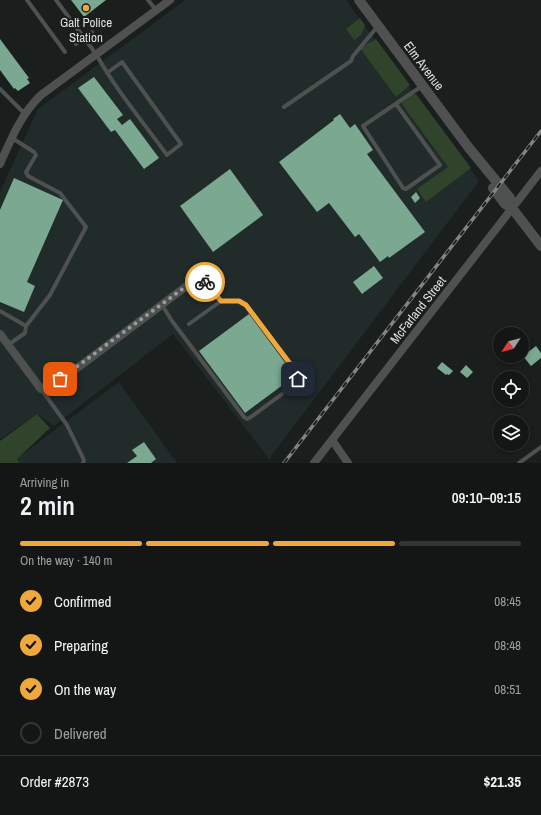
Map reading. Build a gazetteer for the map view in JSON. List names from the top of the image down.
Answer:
{
  "streets": {
    "street": ["Elm Avenue", "McFarland Street"]
  },
  "crossings": [
    ["Elm Avenue", "McFarland Street"]
  ],
  "places": ["Galt Police Station"],
  "north": "bottom left",
  "page": {
    "heading": ["2 min", "Arriving in", "09:10–09:15"],
    "panel": ["Order #2873", "$21.35"],
    "bar": "On the way · 140 m",
    "list": [
      ["Confirmed", "08:45"],
      ["Preparing", "08:48"],
      ["On the way", "08:51"],
      "Delivered"
    ]
  }
}
